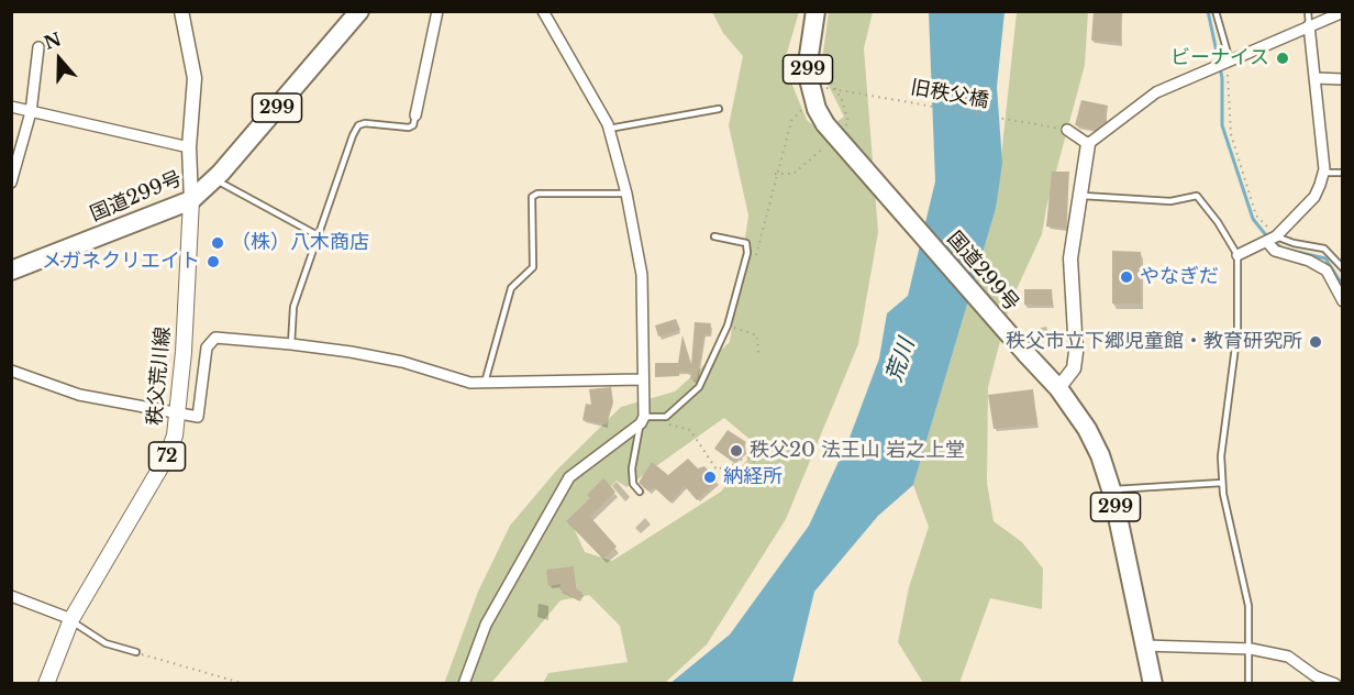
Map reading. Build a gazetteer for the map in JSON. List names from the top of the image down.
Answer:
{
  "streets": {
    "highway": ["299", "国道299号"],
    "main road": ["秩父荒川線", "72"],
    "path": ["旧秩父橋"]
  },
  "crossings": [
    ["旧秩父橋", "国道299号"],
    ["国道299号", "秩父荒川線"]
  ],
  "water": ["荒川"],
  "places": [
    "ビーナイス",
    "（株）八木商店",
    "メガネクリエイト",
    "やなぎだ",
    "秩父市立下郷児童館・教育研究所",
    "秩父20 法王山 岩之上堂",
    "納経所"
  ],
  "north": "top"
}
